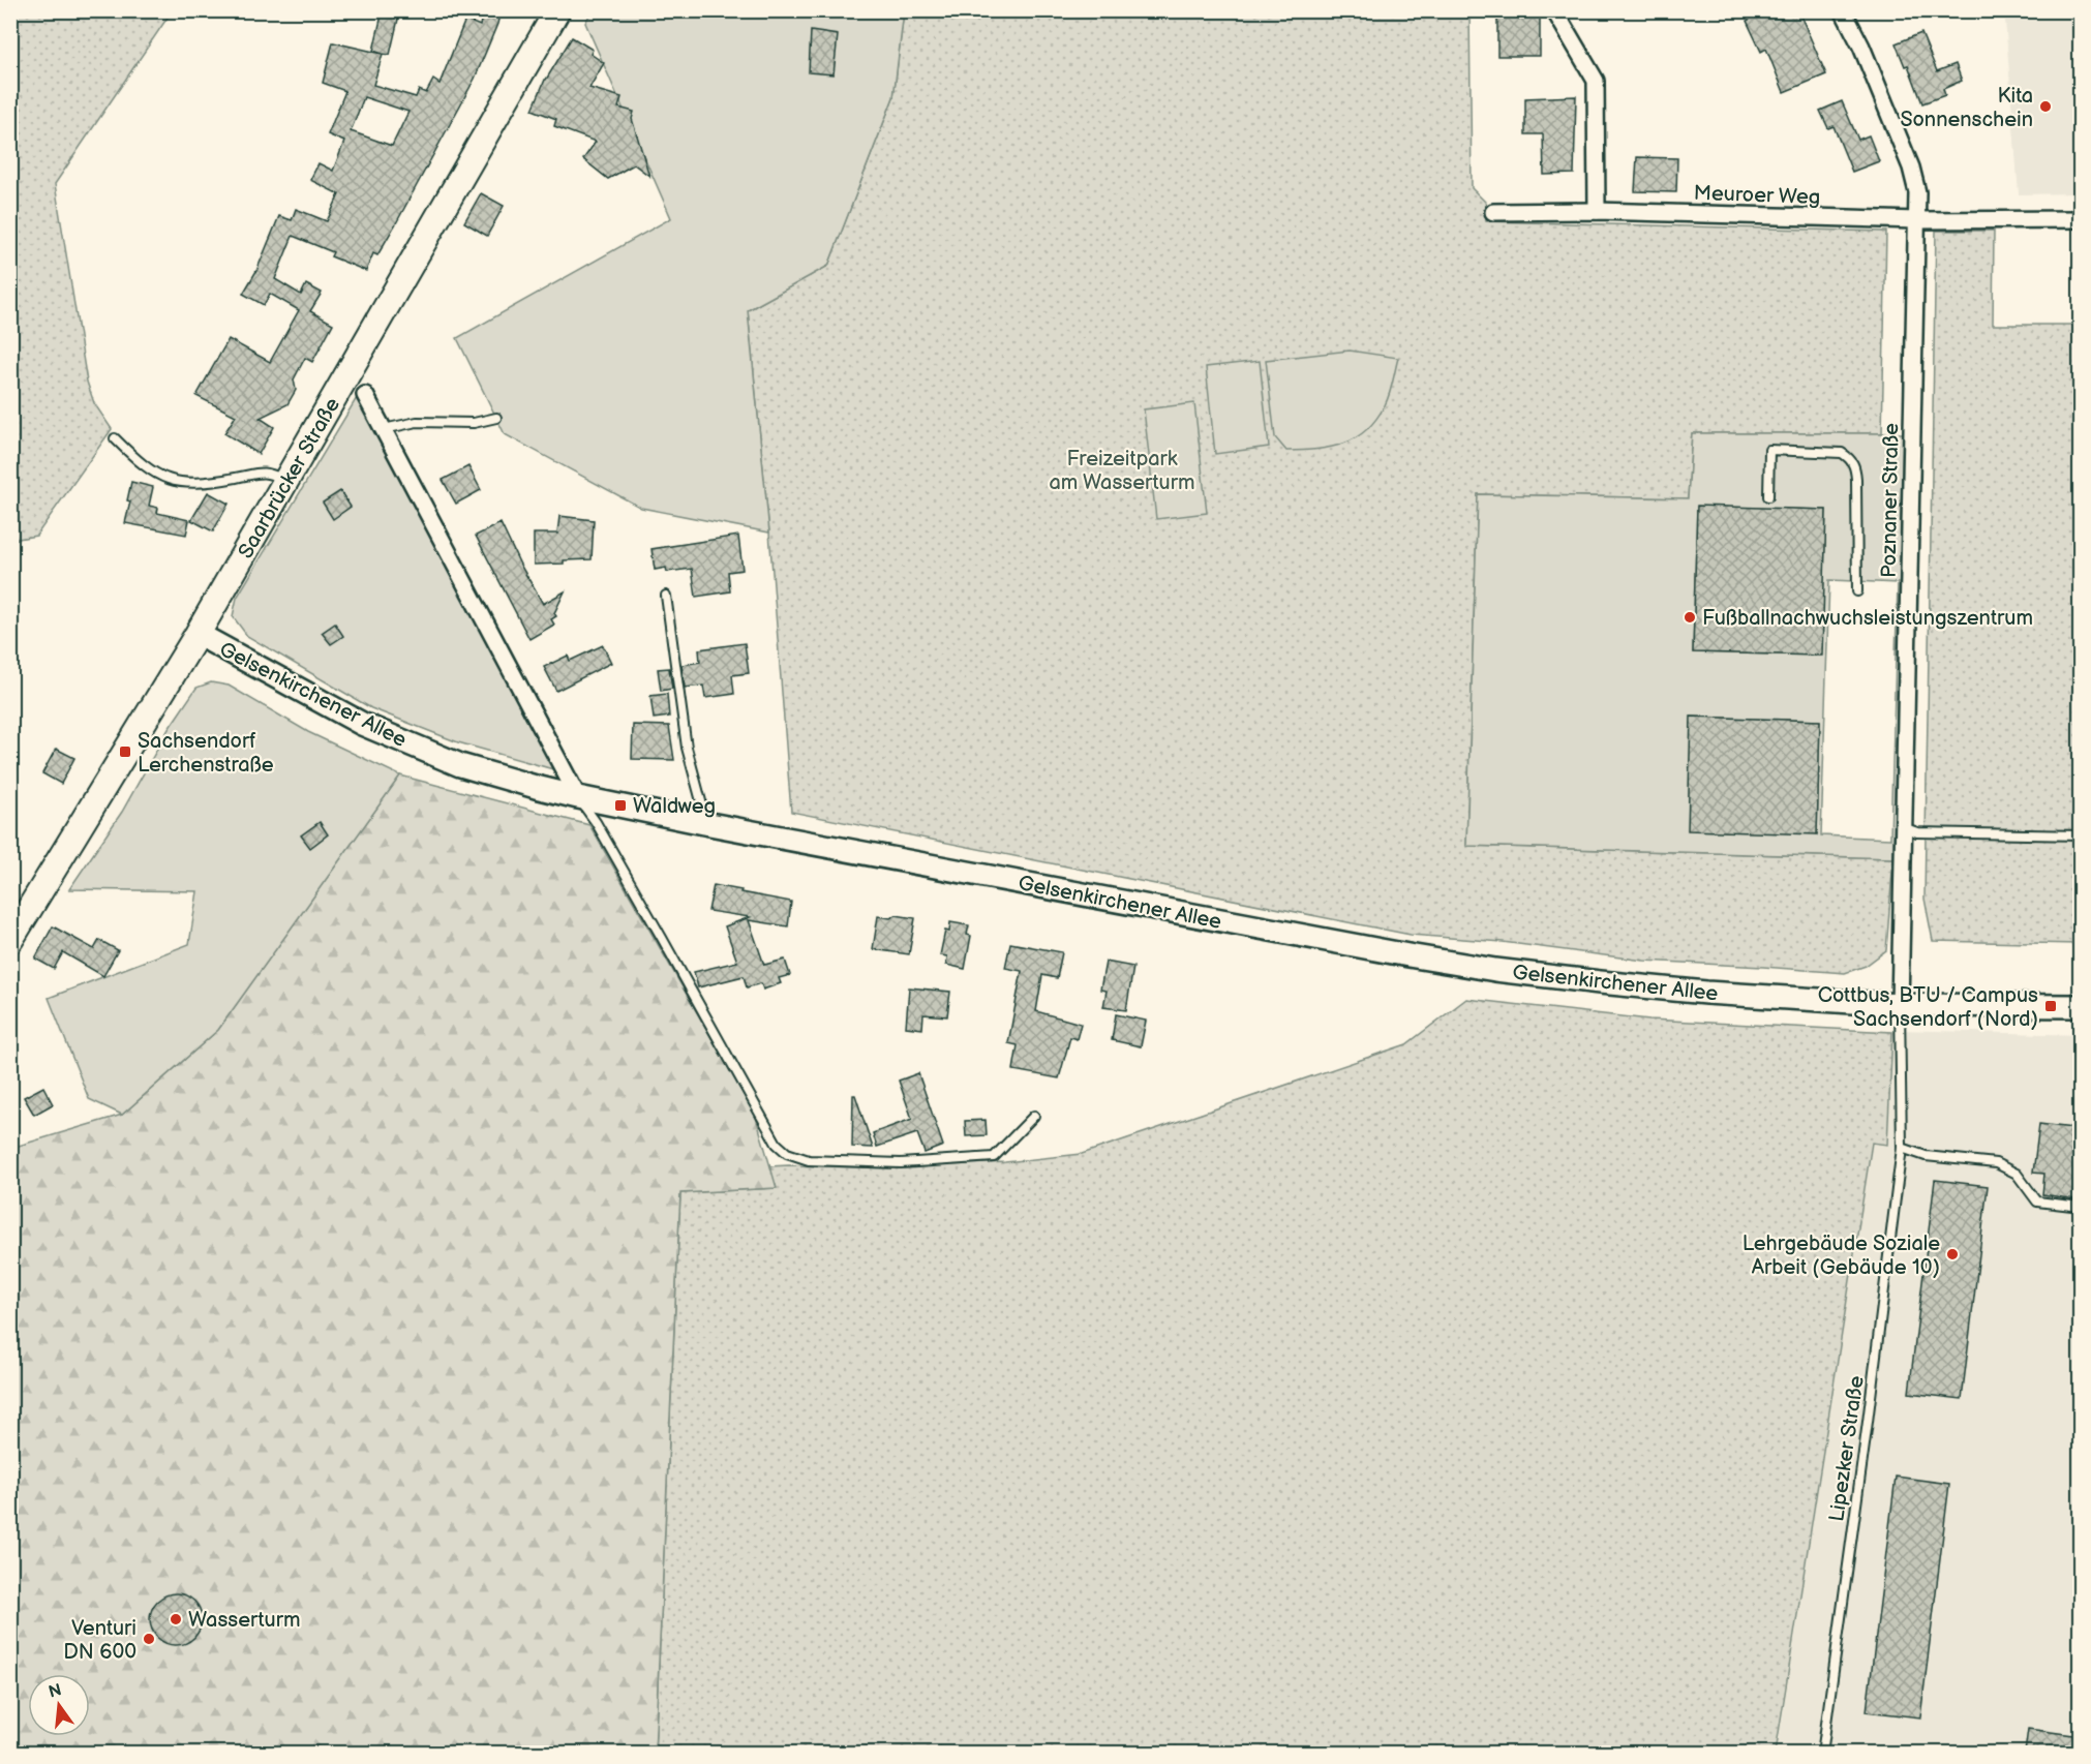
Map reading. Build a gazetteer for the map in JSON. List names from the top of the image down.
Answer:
{
  "streets": {
    "main road": ["Saarbrücker Straße", "Gelsenkirchener Allee"],
    "street": ["Meuroer Weg", "Poznaner Straße"],
    "lane": ["Lipezker Straße"]
  },
  "crossings": [
    ["Meuroer Weg", "Poznaner Straße"],
    ["Saarbrücker Straße", "Gelsenkirchener Allee"],
    ["Poznaner Straße", "Gelsenkirchener Allee"],
    ["Poznaner Straße", "Lipezker Straße"],
    ["Gelsenkirchener Allee", "Lipezker Straße"]
  ],
  "parks": ["Freizeitpark am Wasserturm"],
  "places": {
    "other": [
      "Kita Sonnenschein",
      "Fußballnachwuchsleistungszentrum",
      "Lehrgebäude Soziale Arbeit (Gebäude 10)",
      "Wasserturm",
      "Venturi DN 600"
    ],
    "transit": ["Sachsendorf Lerchenstraße", "Waldweg", "Cottbus, BTU / Campus Sachsendorf (Nord)"]
  },
  "north": "top"
}
